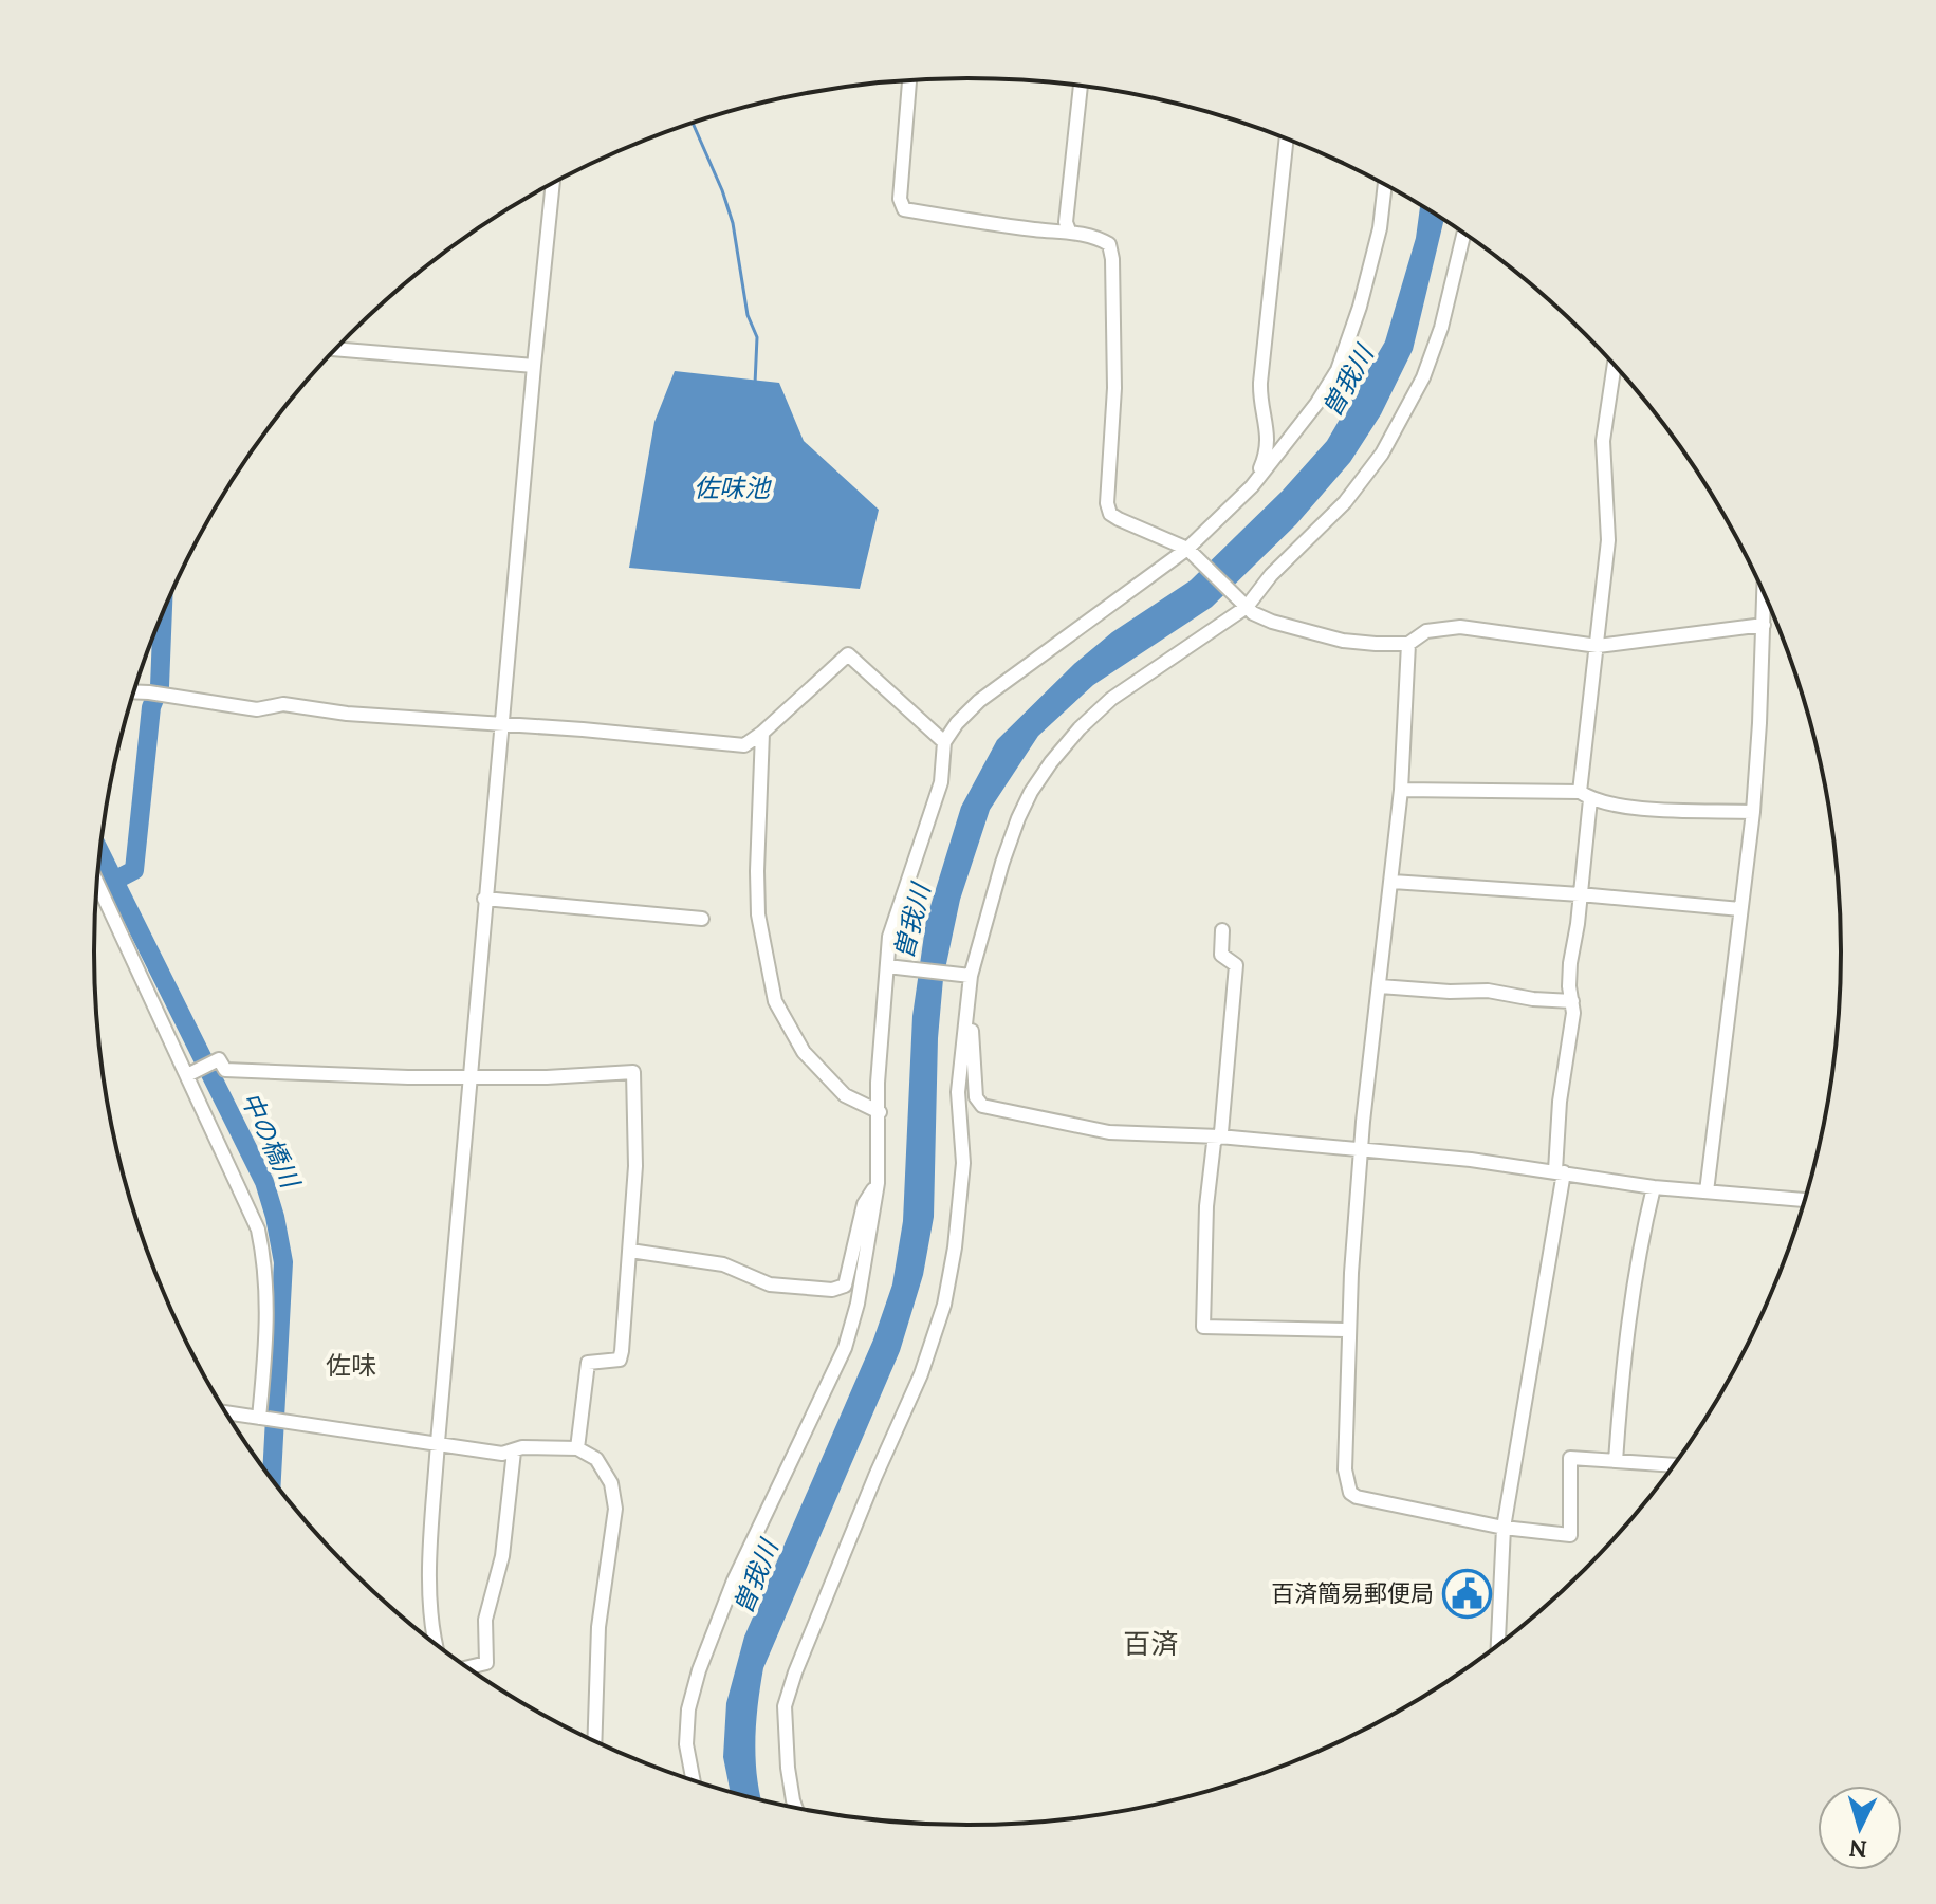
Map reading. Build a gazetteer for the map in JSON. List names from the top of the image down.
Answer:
{
  "districts": ["佐味", "百済"],
  "water": ["曽我川", "佐味池", "中の橋川"],
  "places": {
    "public building": ["百済簡易郵便局"]
  },
  "north": "bottom"
}
